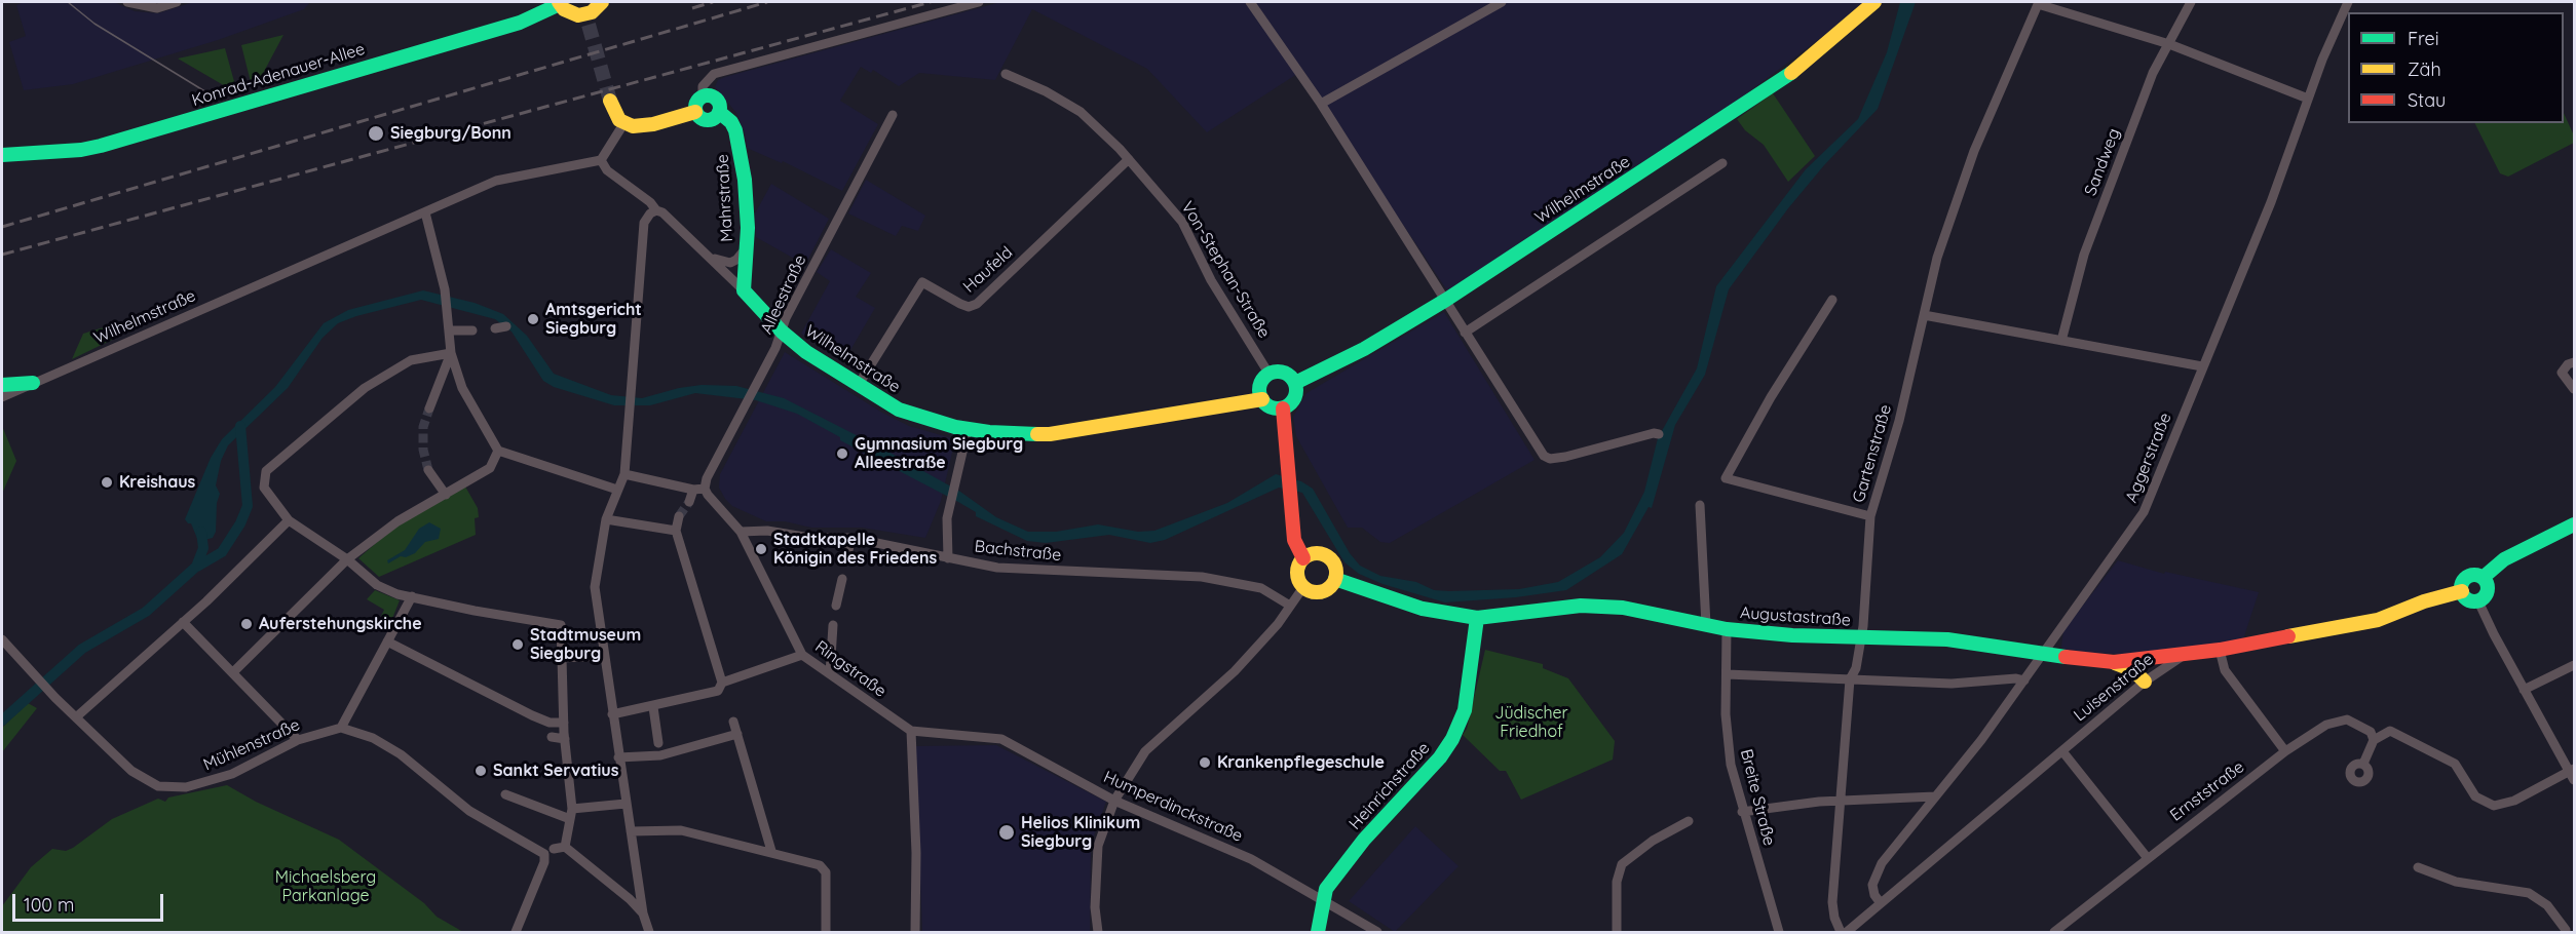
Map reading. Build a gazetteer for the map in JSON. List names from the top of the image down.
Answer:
{
  "streets": {
    "main road": [
      "Konrad-Adenauer-Allee",
      "Wilhelmstraße",
      "Mahrstraße",
      "Augustastraße",
      "Luisenstraße",
      "Heinrichstraße"
    ],
    "street": [
      "Sandweg",
      "Haufeld",
      "Von-Stephan-Straße",
      "Alleestraße",
      "Gartenstraße",
      "Aggerstraße",
      "Bachstraße",
      "Ringstraße",
      "Mühlenstraße",
      "Ernststraße",
      "Breite Straße",
      "Humperdinckstraße"
    ]
  },
  "crossings": [
    ["Wilhelmstraße", "Mahrstraße"],
    ["Wilhelmstraße", "Haufeld"],
    ["Wilhelmstraße", "Von-Stephan-Straße"],
    ["Wilhelmstraße", "Alleestraße"],
    ["Haufeld", "Von-Stephan-Straße"],
    ["Alleestraße", "Ringstraße"],
    ["Gartenstraße", "Augustastraße"],
    ["Aggerstraße", "Augustastraße"],
    ["Aggerstraße", "Luisenstraße"],
    ["Bachstraße", "Ringstraße"],
    ["Augustastraße", "Luisenstraße"],
    ["Augustastraße", "Heinrichstraße"],
    ["Augustastraße", "Breite Straße"],
    ["Ringstraße", "Humperdinckstraße"],
    ["Heinrichstraße", "Humperdinckstraße"]
  ],
  "parks": ["Jüdischer Friedhof", "Michaelsberg Parkanlage"],
  "places": [
    "Siegburg/Bonn",
    "Amtsgericht Siegburg",
    "Gymnasium Siegburg Alleestraße",
    "Kreishaus",
    "Stadtkapelle Königin des Friedens",
    "Auferstehungskirche",
    "Stadtmuseum Siegburg",
    "Krankenpflegeschule",
    "Sankt Servatius",
    "Helios Klinikum Siegburg"
  ],
  "legend": ["Frei", "Zäh", "Stau"],
  "scale_bar": "100 m"
}
